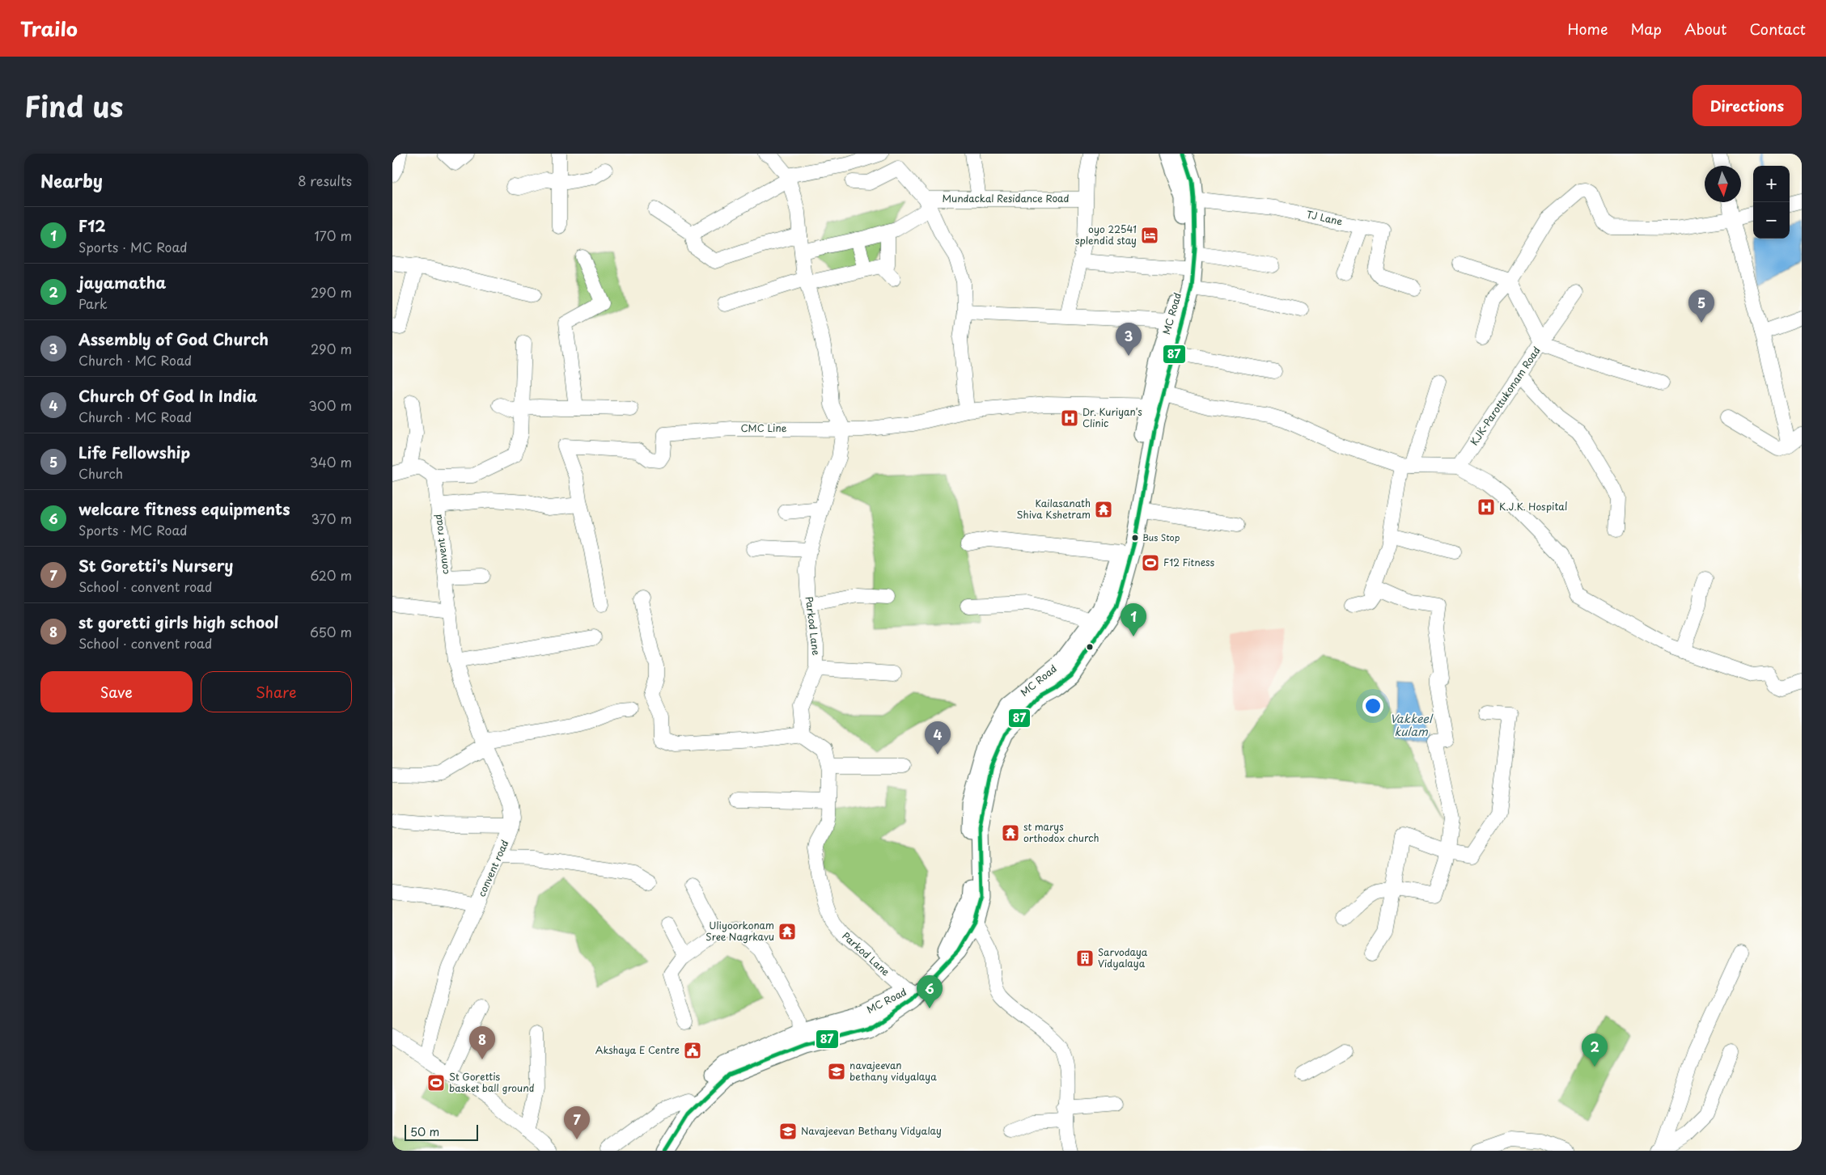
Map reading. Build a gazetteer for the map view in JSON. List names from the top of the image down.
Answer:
{
  "streets": {
    "main road": ["MC Road"],
    "street": [
      "Mundackal Residance Road",
      "TJ Lane",
      "KJK-Parottukonam Road",
      "CMC Line",
      "convent road",
      "Parkod Lane"
    ]
  },
  "crossings": [
    ["TJ Lane", "MC Road"],
    ["MC Road", "CMC Line"],
    ["MC Road", "Parkod Lane"],
    ["KJK-Parottukonam Road", "CMC Line"],
    ["CMC Line", "Parkod Lane"]
  ],
  "water": ["Vakkeel kulam"],
  "places": {
    "hotel": ["oyo 22541 splendid stay"],
    "hospital": ["Dr. Kuriyan's Clinic", "K.J.K. Hospital"],
    "temple": ["Kailasanath Shiva Kshetram", "st marys orthodox church", "Uliyoorkonam Sree Nagrkavu"],
    "other": ["Bus Stop"],
    "sports": ["F12 Fitness", "St Gorettis basket ball ground"],
    "building": ["Sarvodaya Vidyalaya"],
    "public building": ["Akshaya E Centre"],
    "school or university": ["navajeevan bethany vidyalaya", "Navajeevan Bethany Vidyalay"]
  },
  "lines": ["transit line 87"],
  "scale_bar": "50 m",
  "north": "bottom",
  "page": {
    "header": "Trailo",
    "nav": [
      "Home",
      "Map",
      "About",
      "Contact"
    ],
    "title": "Find us",
    "buttons": [
      "Directions",
      ["Save", "Share"]
    ],
    "heading": ["Nearby", "8 results"],
    "map_buttons": ["+", "−"],
    "list": [
      {
        "mark": "1",
        "name": "F12",
        "note": "Sports · MC Road",
        "value": "170 m"
      },
      {
        "mark": "2",
        "name": "jayamatha",
        "note": "Park",
        "value": "290 m"
      },
      {
        "mark": "3",
        "name": "Assembly of God Church",
        "note": "Church · MC Road",
        "value": "290 m"
      },
      {
        "mark": "4",
        "name": "Church Of God In India",
        "note": "Church · MC Road",
        "value": "300 m"
      },
      {
        "mark": "5",
        "name": "Life Fellowship",
        "note": "Church",
        "value": "340 m"
      },
      {
        "mark": "6",
        "name": "welcare fitness equipments",
        "note": "Sports · MC Road",
        "value": "370 m"
      },
      {
        "mark": "7",
        "name": "St Goretti's Nursery",
        "note": "School · convent road",
        "value": "620 m"
      },
      {
        "mark": "8",
        "name": "st goretti girls high school",
        "note": "School · convent road",
        "value": "650 m"
      }
    ],
    "pins": [
      "5",
      "3",
      "1",
      "4",
      "6",
      "8",
      "2",
      "7"
    ],
    "scale": "50 m"
  }
}
